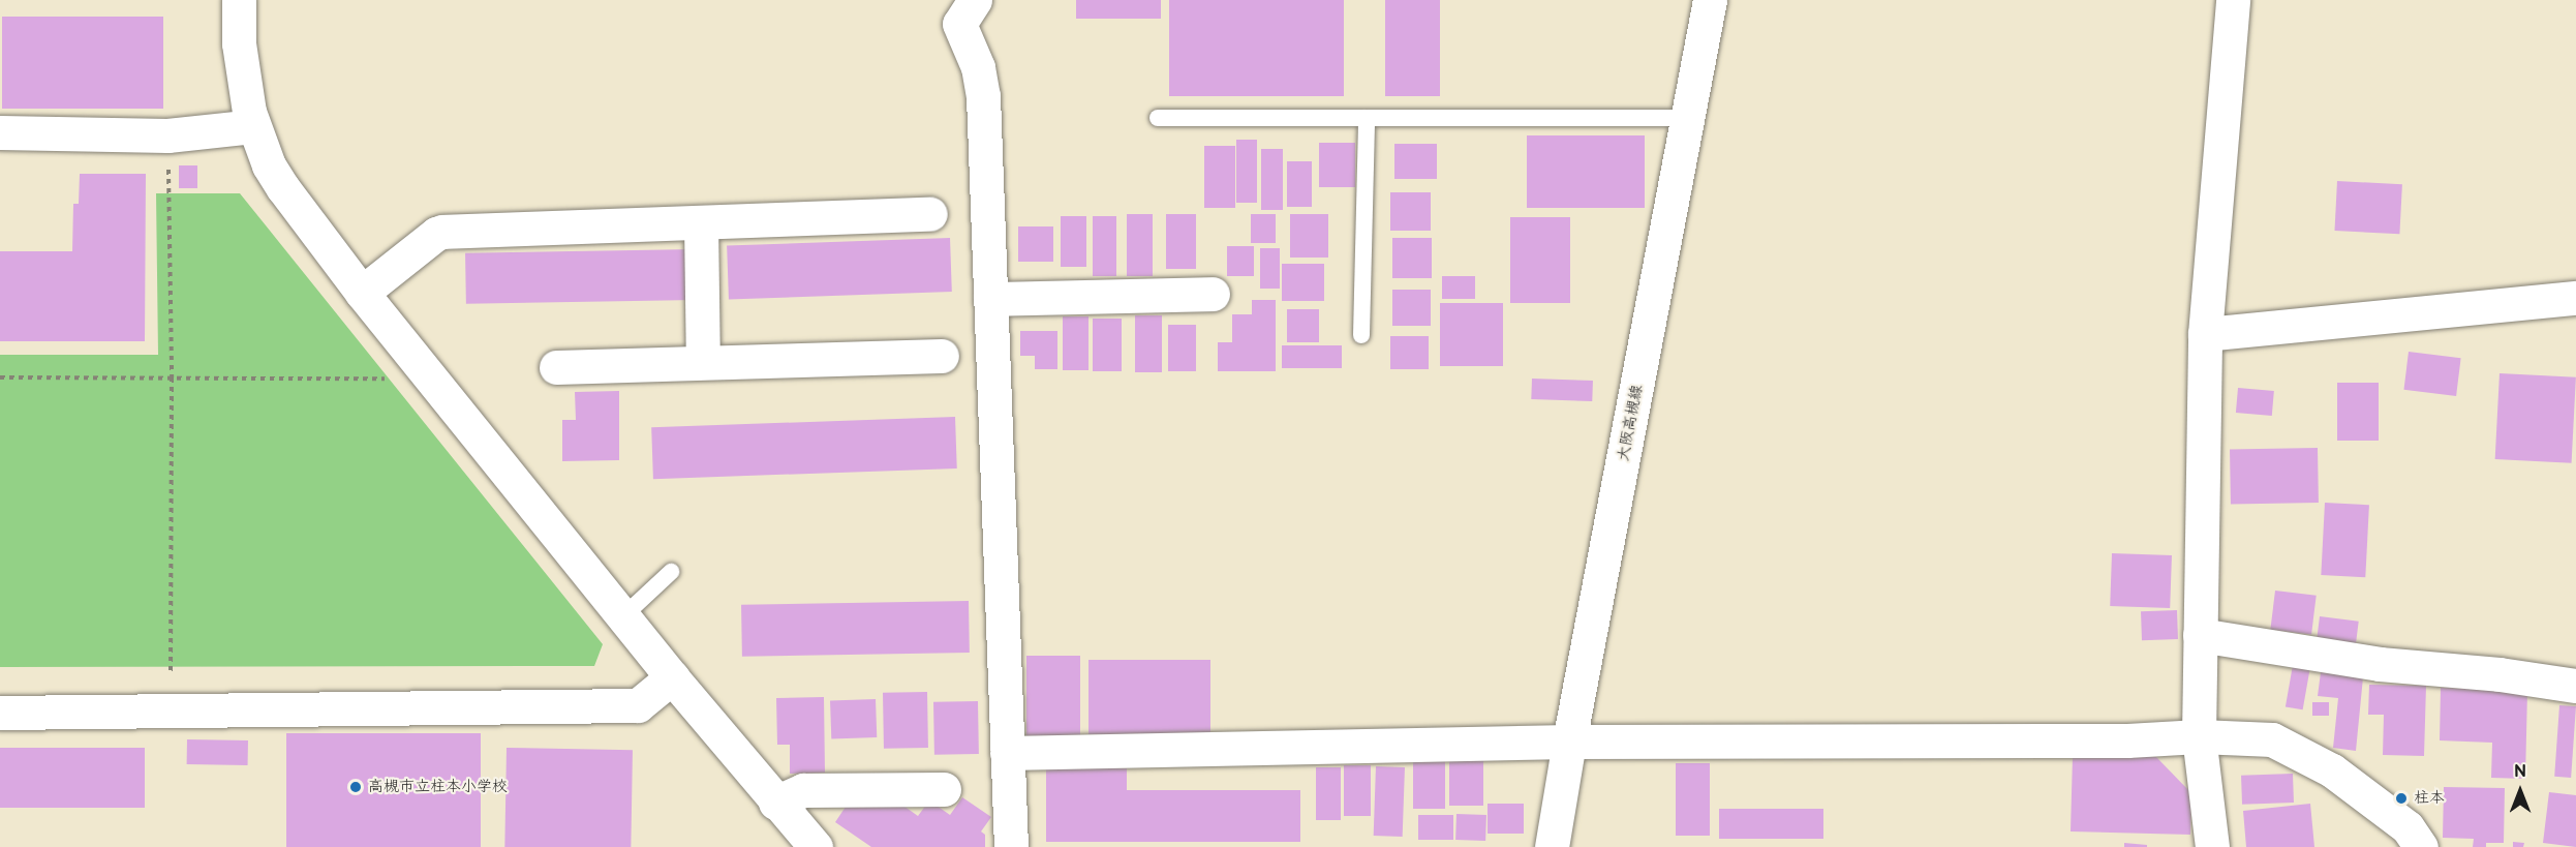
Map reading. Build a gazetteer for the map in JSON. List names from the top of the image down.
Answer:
{
  "streets": {
    "street": ["大阪高槻線"]
  },
  "places": ["高槻市立柱本小学校", "柱本"],
  "north": "top"
}
